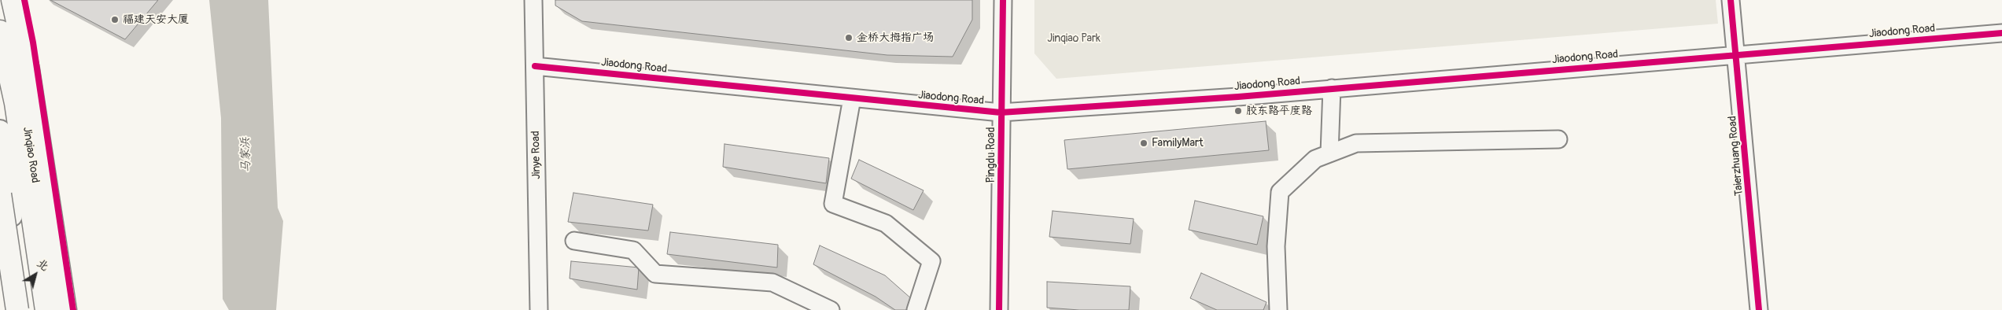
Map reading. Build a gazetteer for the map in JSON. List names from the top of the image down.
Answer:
{
  "streets": {
    "main road": ["Jinqiao Road"],
    "street": [
      "Jiaodong Road",
      "Jinye Road",
      "Pingdu Road",
      "Taierzhuang Road"
    ]
  },
  "crossings": [
    ["Jiaodong Road", "Jinye Road"],
    ["Jiaodong Road", "Pingdu Road"],
    ["Jiaodong Road", "Taierzhuang Road"]
  ],
  "water": ["马家浜"],
  "parks": ["Jinqiao Park"],
  "places": [
    "福建天安大厦",
    "金桥大拇指广场",
    "胶东路平度路",
    "FamilyMart"
  ],
  "north": "top right"
}
